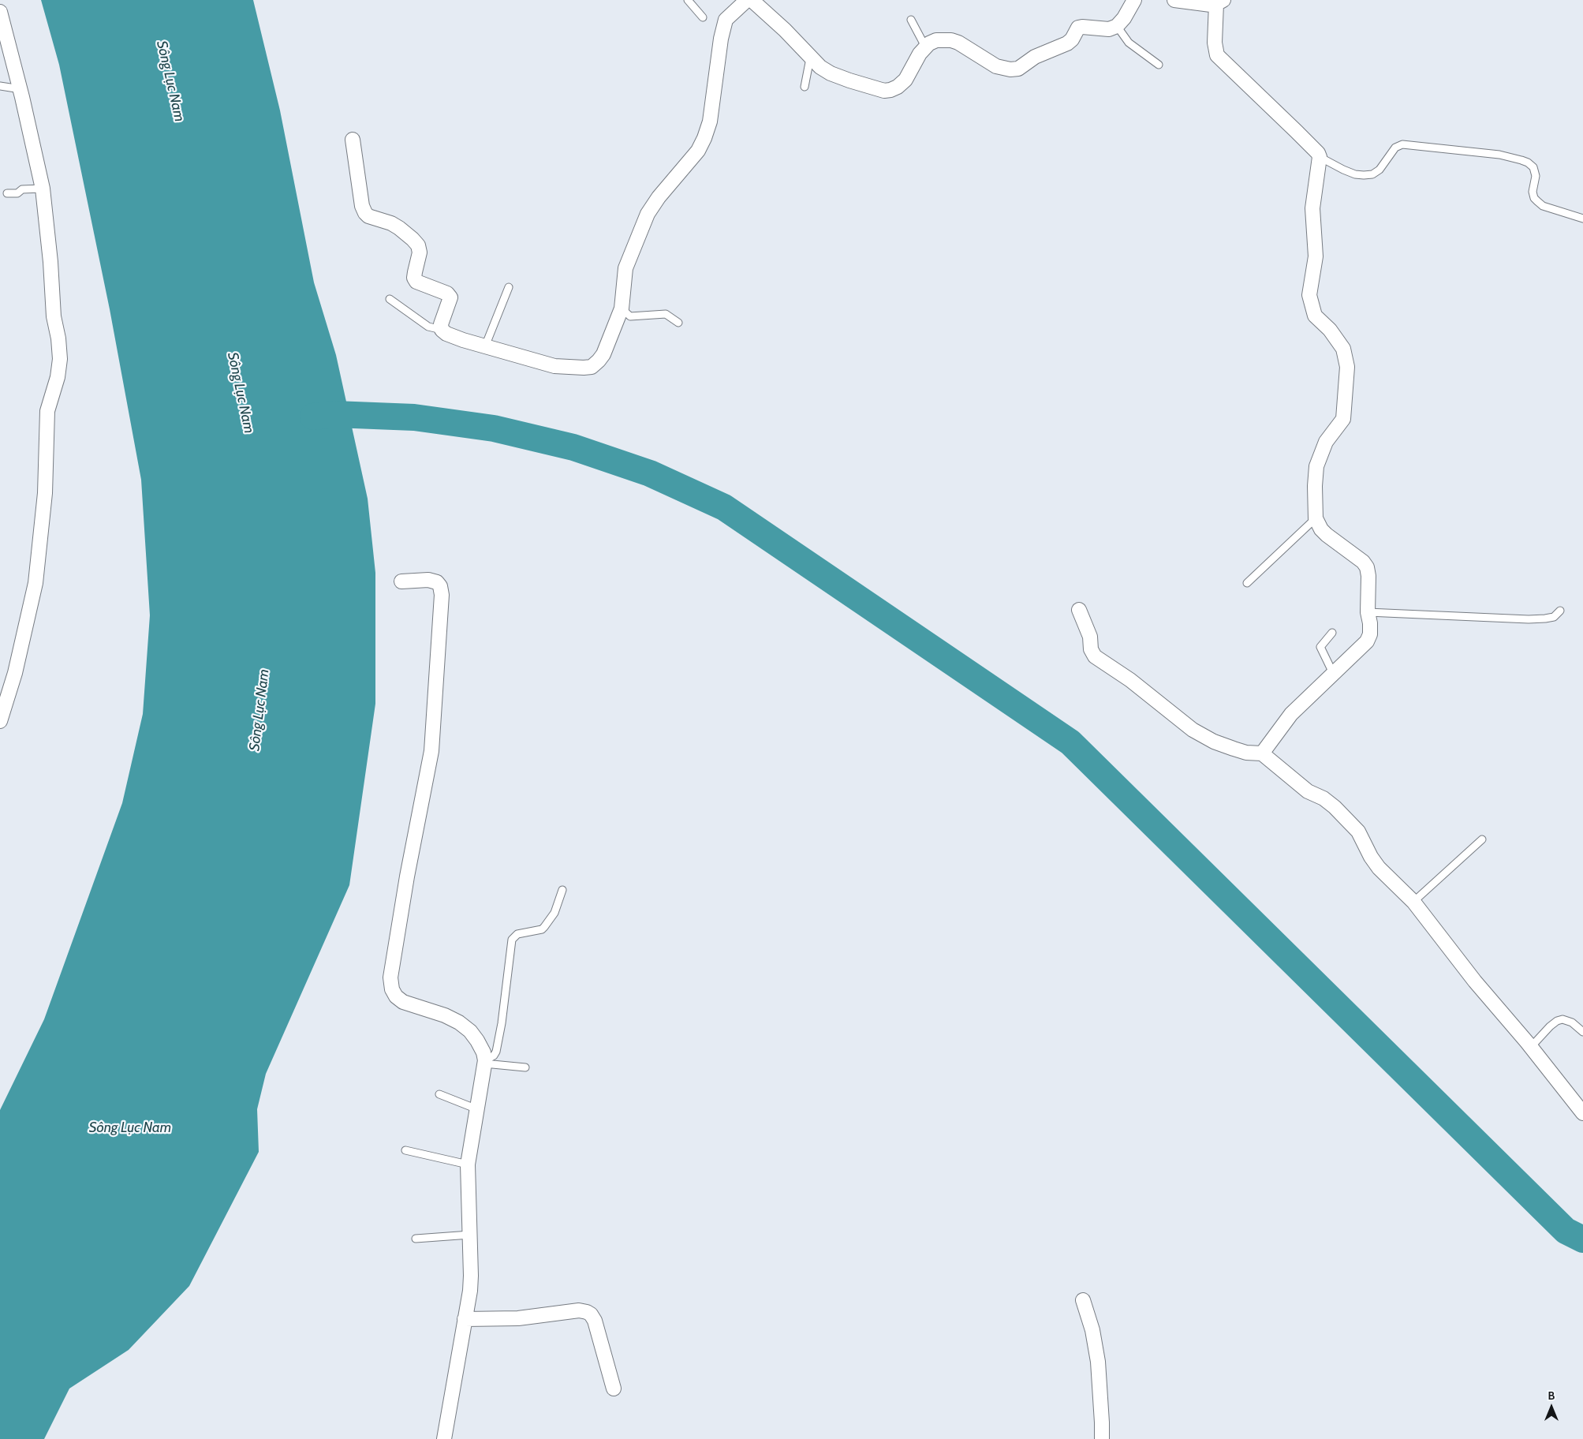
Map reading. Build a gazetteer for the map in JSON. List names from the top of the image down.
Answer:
{
  "water": ["Sông Lục Nam"],
  "north": "top"
}
